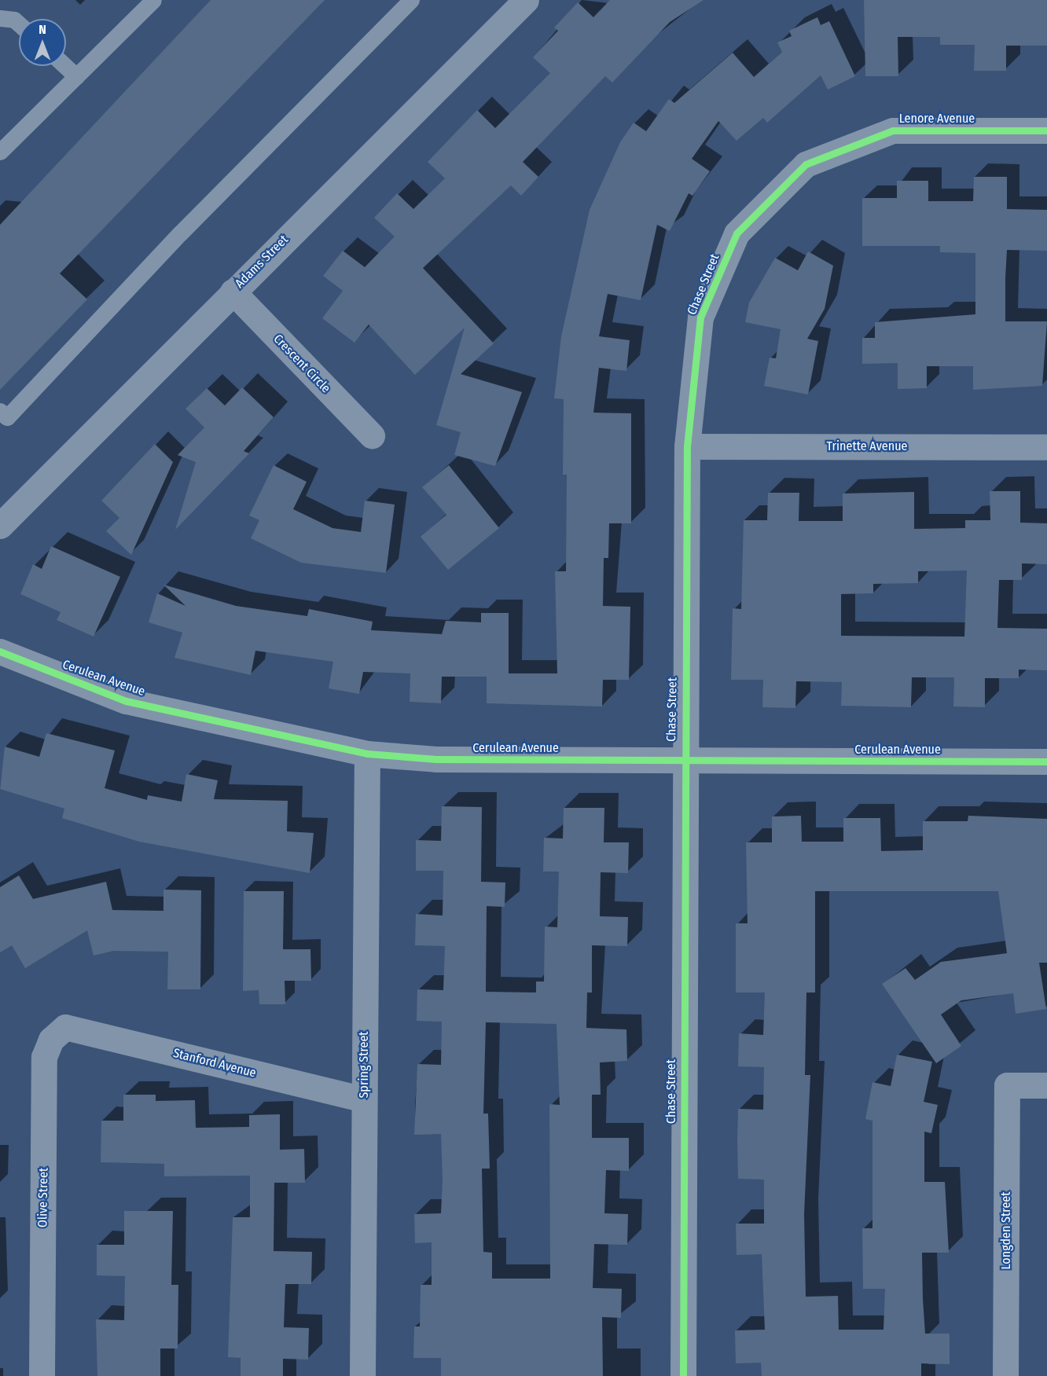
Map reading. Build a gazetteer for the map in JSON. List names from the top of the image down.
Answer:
{
  "streets": {
    "street": [
      "Lenore Avenue",
      "Adams Street",
      "Chase Street",
      "Crescent Circle",
      "Trinette Avenue",
      "Cerulean Avenue",
      "Stanford Avenue",
      "Spring Street",
      "Olive Street",
      "Longden Street"
    ]
  },
  "crossings": [
    ["Lenore Avenue", "Chase Street"],
    ["Adams Street", "Crescent Circle"],
    ["Chase Street", "Trinette Avenue"],
    ["Chase Street", "Cerulean Avenue"],
    ["Cerulean Avenue", "Spring Street"],
    ["Stanford Avenue", "Spring Street"],
    ["Stanford Avenue", "Olive Street"]
  ],
  "north": "top"
}
